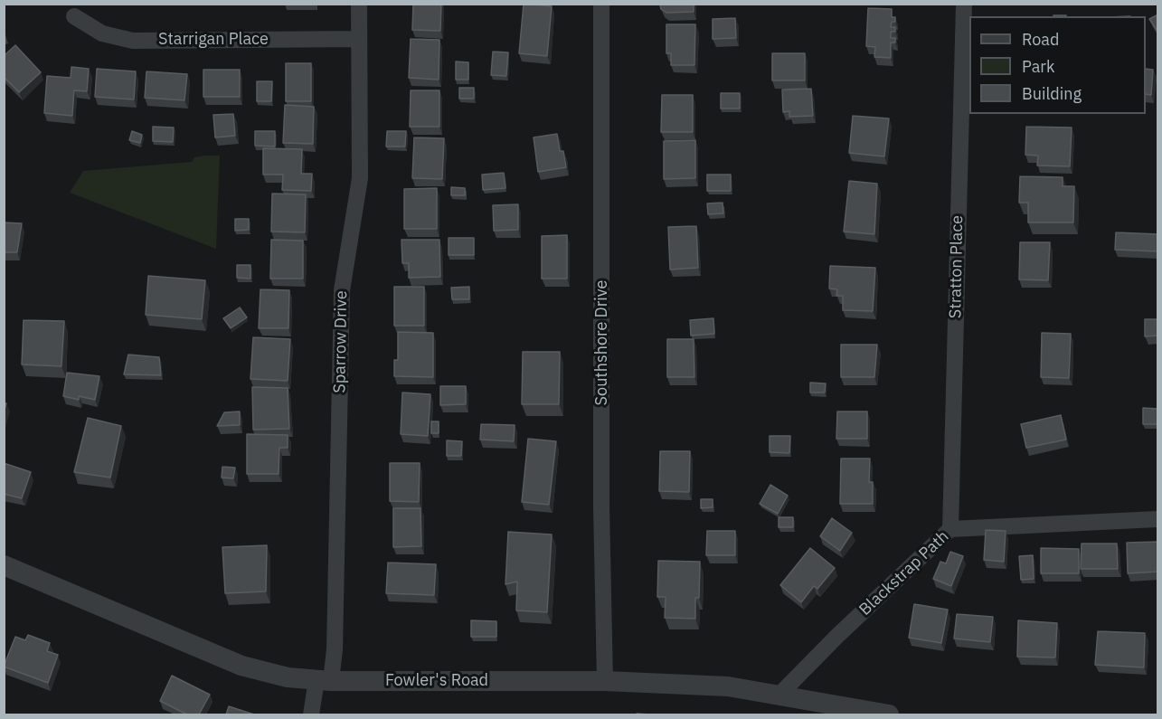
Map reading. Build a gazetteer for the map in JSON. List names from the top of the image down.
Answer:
{
  "streets": {
    "street": [
      "Starrigan Place",
      "Stratton Place",
      "Sparrow Drive",
      "Southshore Drive",
      "Blackstrap Path",
      "Fowler's Road"
    ]
  },
  "crossings": [
    ["Starrigan Place", "Sparrow Drive"],
    ["Stratton Place", "Blackstrap Path"],
    ["Sparrow Drive", "Fowler's Road"],
    ["Southshore Drive", "Fowler's Road"],
    ["Blackstrap Path", "Fowler's Road"]
  ],
  "legend": ["Road", "Park", "Building"]
}
